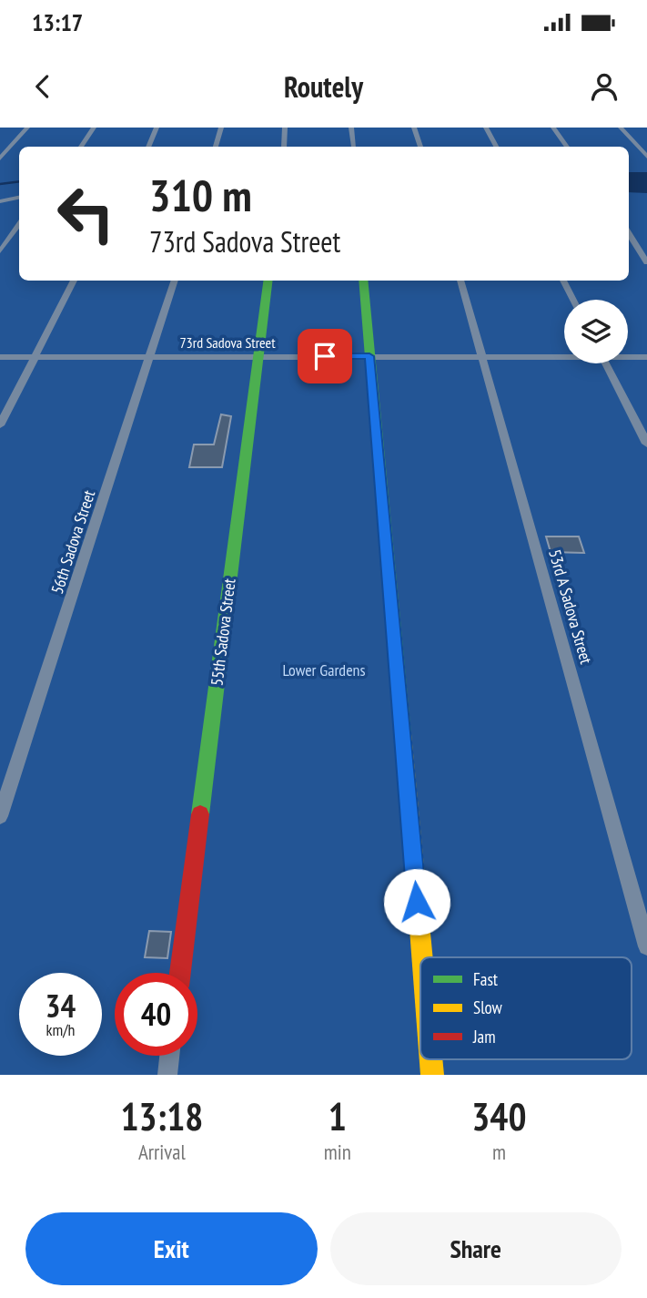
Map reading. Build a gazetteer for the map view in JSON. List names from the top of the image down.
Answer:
{
  "streets": {
    "street": [
      "73rd Sadova Street",
      "56th Sadova Street",
      "53rd A Sadova Street",
      "55th Sadova Street"
    ]
  },
  "crossings": [
    ["73rd Sadova Street", "56th Sadova Street"],
    ["73rd Sadova Street", "53rd A Sadova Street"],
    ["73rd Sadova Street", "55th Sadova Street"]
  ],
  "parks": ["Lower Gardens"],
  "legend": ["Fast", "Slow", "Jam"],
  "page": {
    "status": "13:17",
    "header": "Routely",
    "turn": ["310 m", "73rd Sadova Street"],
    "speed": "34 km/h",
    "limit": "40",
    "eta": [
      "13:18",
      "Arrival",
      "1",
      "min",
      "340",
      "m"
    ],
    "buttons": ["Exit", "Share"]
  }
}
